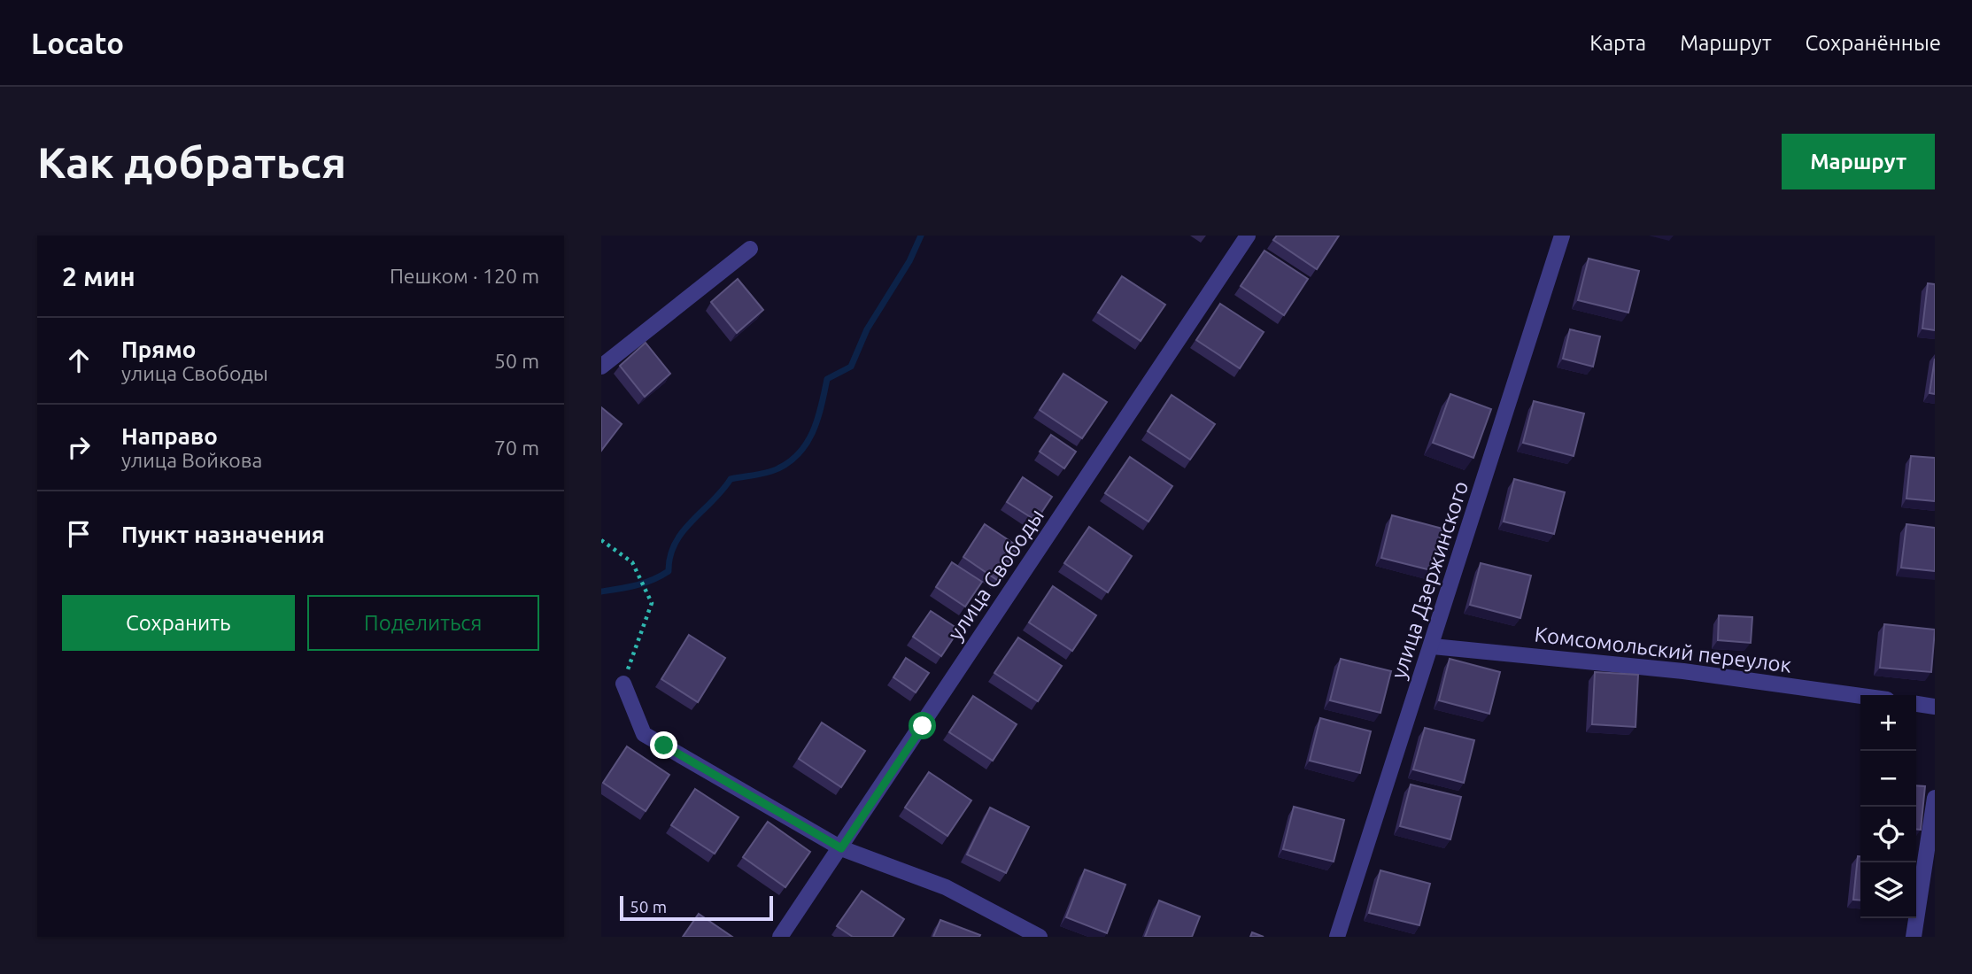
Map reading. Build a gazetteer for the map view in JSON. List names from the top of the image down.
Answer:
{
  "streets": {
    "street": ["улица Свободы", "улица Дзержинского", "Комсомольский переулок"]
  },
  "crossings": [
    ["улица Дзержинского", "Комсомольский переулок"]
  ],
  "scale_bar": "50 m",
  "page": {
    "header": "Locato",
    "nav": ["Карта", "Маршрут", "Сохранённые"],
    "buttons": [
      "Маршрут",
      ["Сохранить", "Поделиться"]
    ],
    "title": "Как добраться",
    "heading": ["2 мин", "Пешком · 120 m"],
    "list": [
      ["Прямо", "улица Свободы", "50 m"],
      ["Направо", "улица Войкова", "70 m"],
      "Пункт назначения"
    ],
    "map_buttons": ["+", "−"],
    "scale": "50 m"
  }
}
